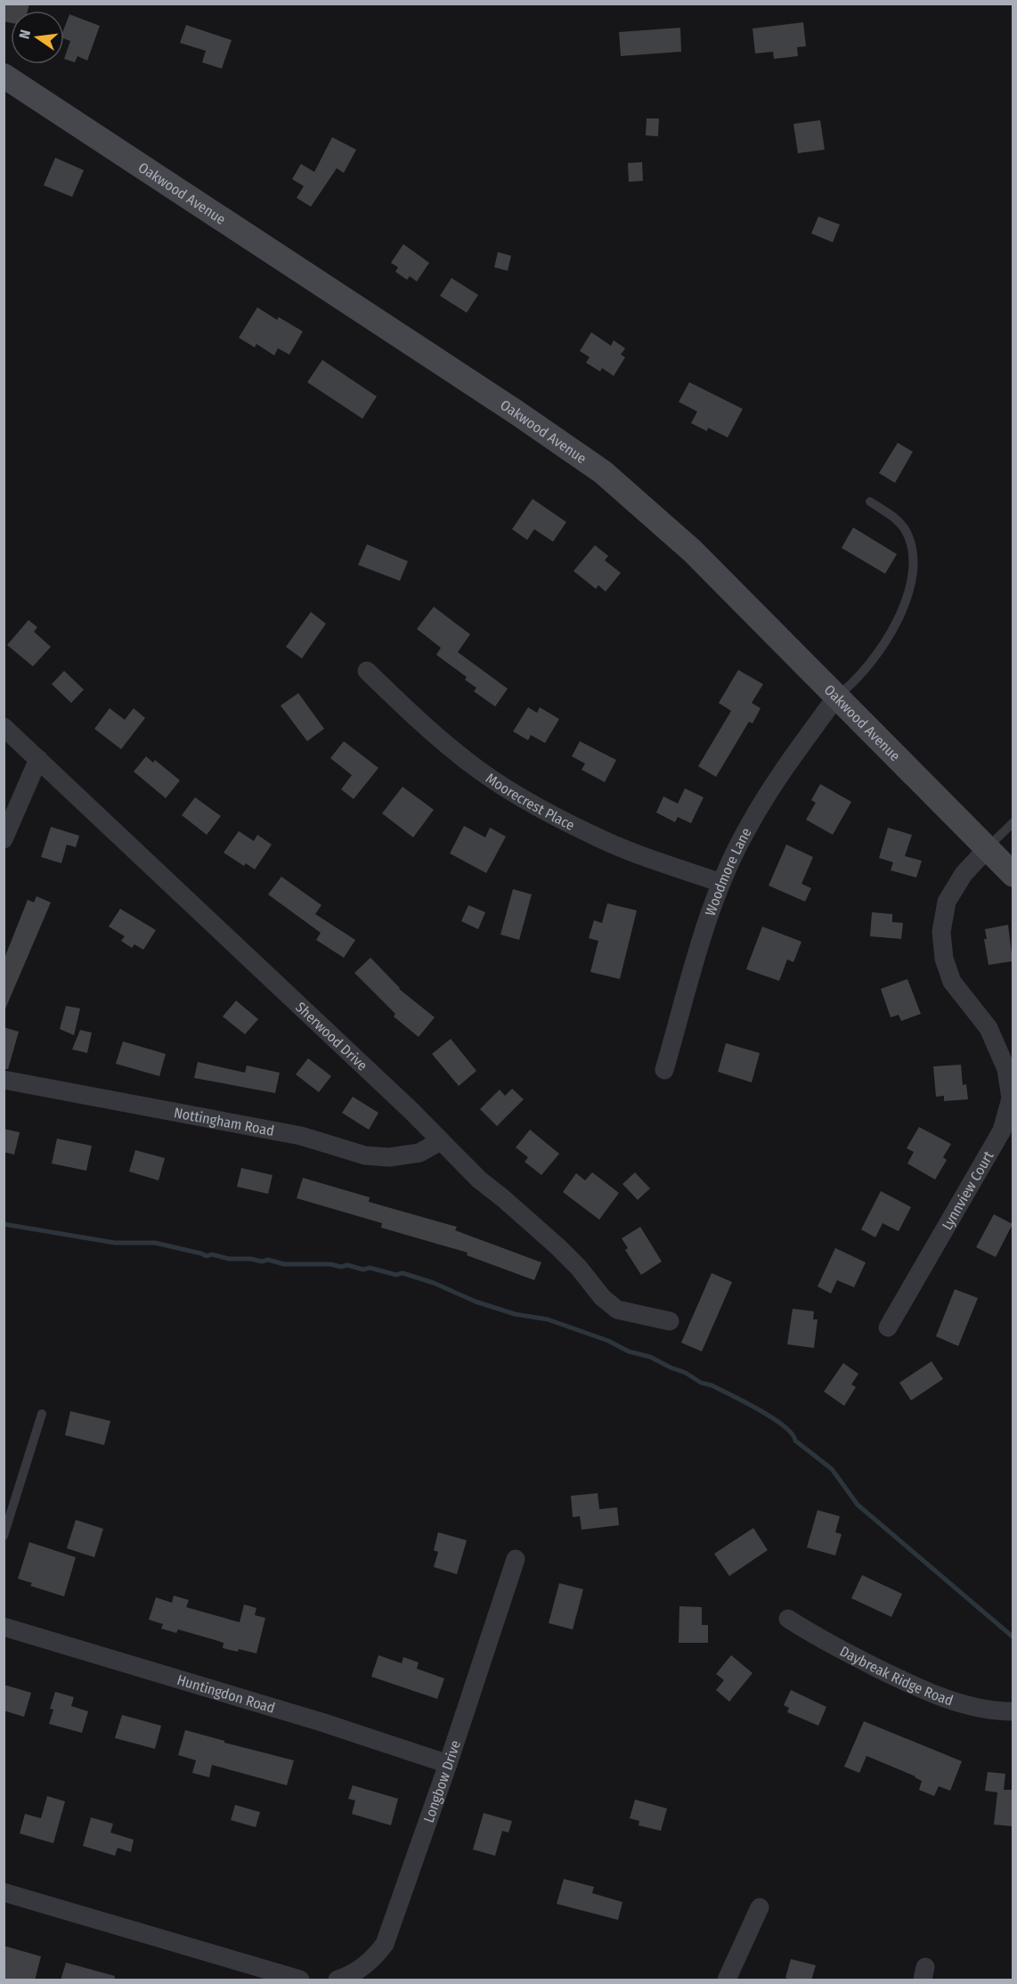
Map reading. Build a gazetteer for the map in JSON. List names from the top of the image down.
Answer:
{
  "streets": {
    "street": [
      "Oakwood Avenue",
      "Moorecrest Place",
      "Woodmore Lane",
      "Sherwood Drive",
      "Nottingham Road",
      "Lynnview Court",
      "Daybreak Ridge Road",
      "Huntingdon Road",
      "Longbow Drive"
    ]
  },
  "crossings": [
    ["Oakwood Avenue", "Woodmore Lane"],
    ["Oakwood Avenue", "Lynnview Court"],
    ["Moorecrest Place", "Woodmore Lane"],
    ["Sherwood Drive", "Nottingham Road"],
    ["Huntingdon Road", "Longbow Drive"]
  ],
  "north": "left"
}
